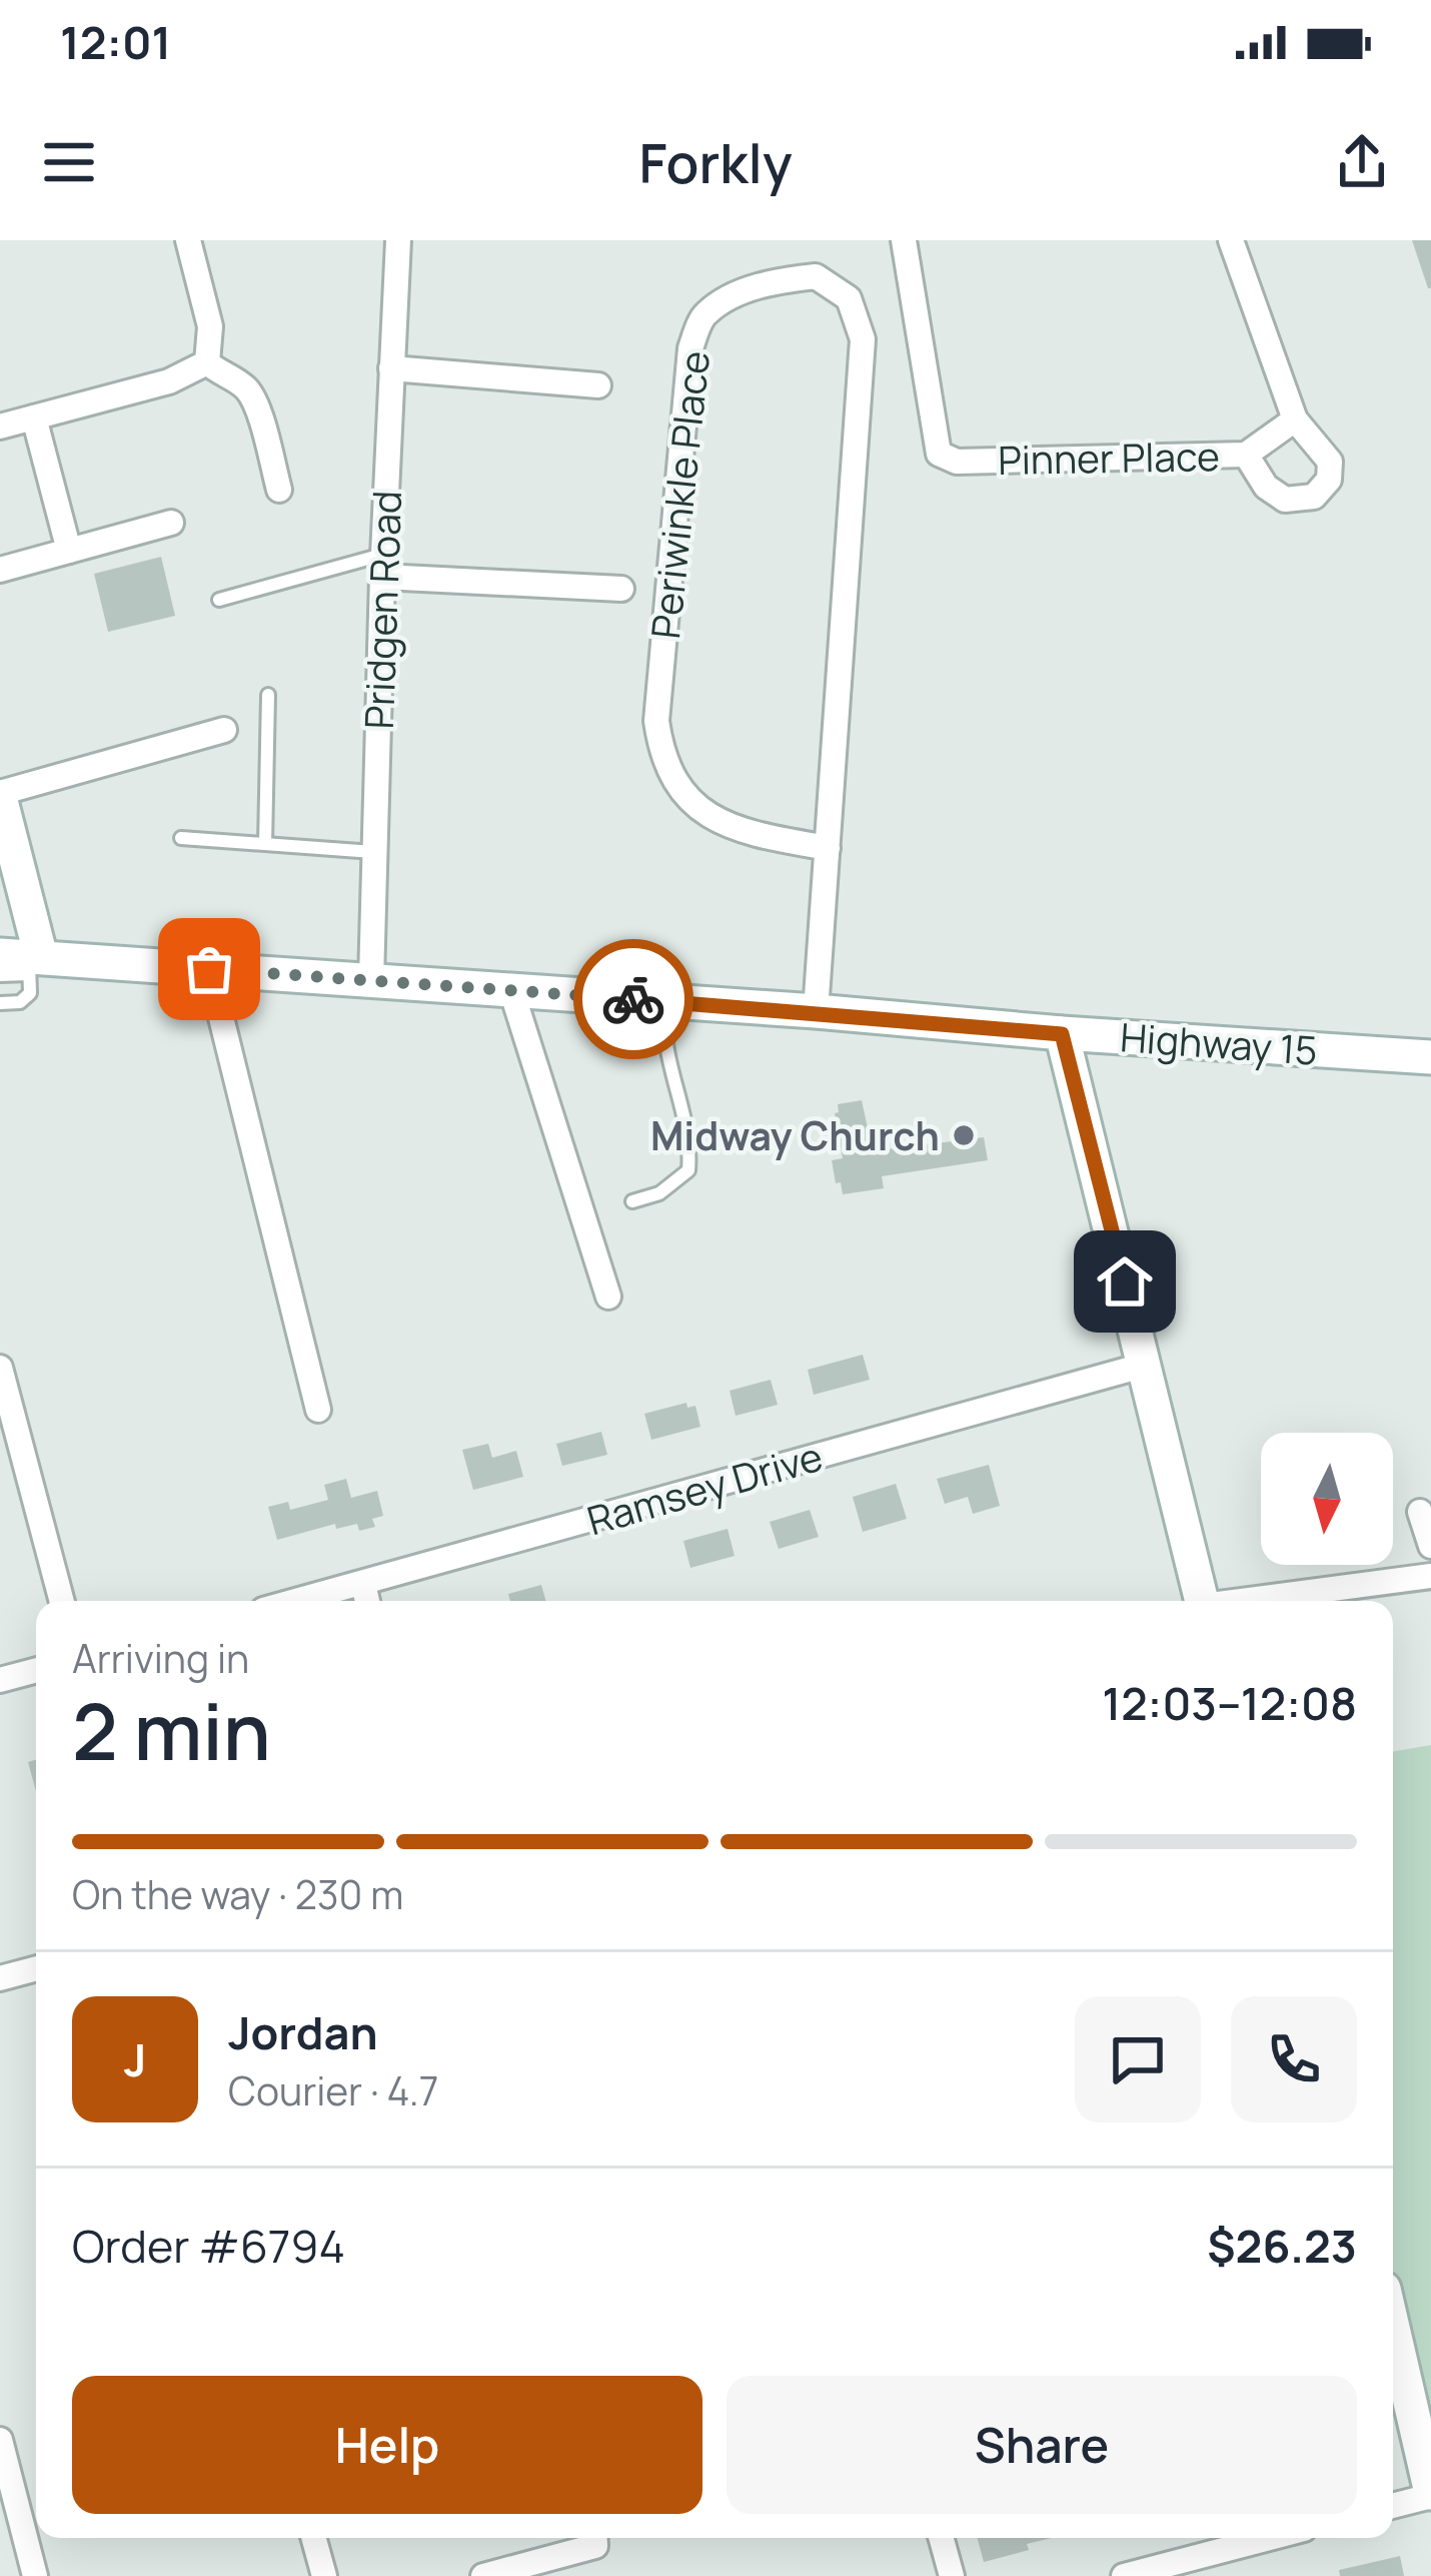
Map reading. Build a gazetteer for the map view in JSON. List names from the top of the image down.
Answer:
{
  "streets": {
    "main road": ["Highway 15"],
    "street": [
      "Pinner Place",
      "Periwinkle Place",
      "Pridgen Road",
      "Ramsey Drive"
    ]
  },
  "crossings": [
    ["Periwinkle Place", "Highway 15"],
    ["Pridgen Road", "Highway 15"]
  ],
  "places": ["Midway Church"],
  "north": "bottom",
  "page": {
    "status": "12:01",
    "header": "Forkly",
    "heading": ["2 min", "Arriving in", "12:03–12:08"],
    "panel": [
      "Jordan",
      "Courier · 4.7",
      "Order #6794",
      "$26.23"
    ],
    "bar": "On the way · 230 m",
    "round": "J",
    "buttons": ["Help", "Share"]
  }
}
